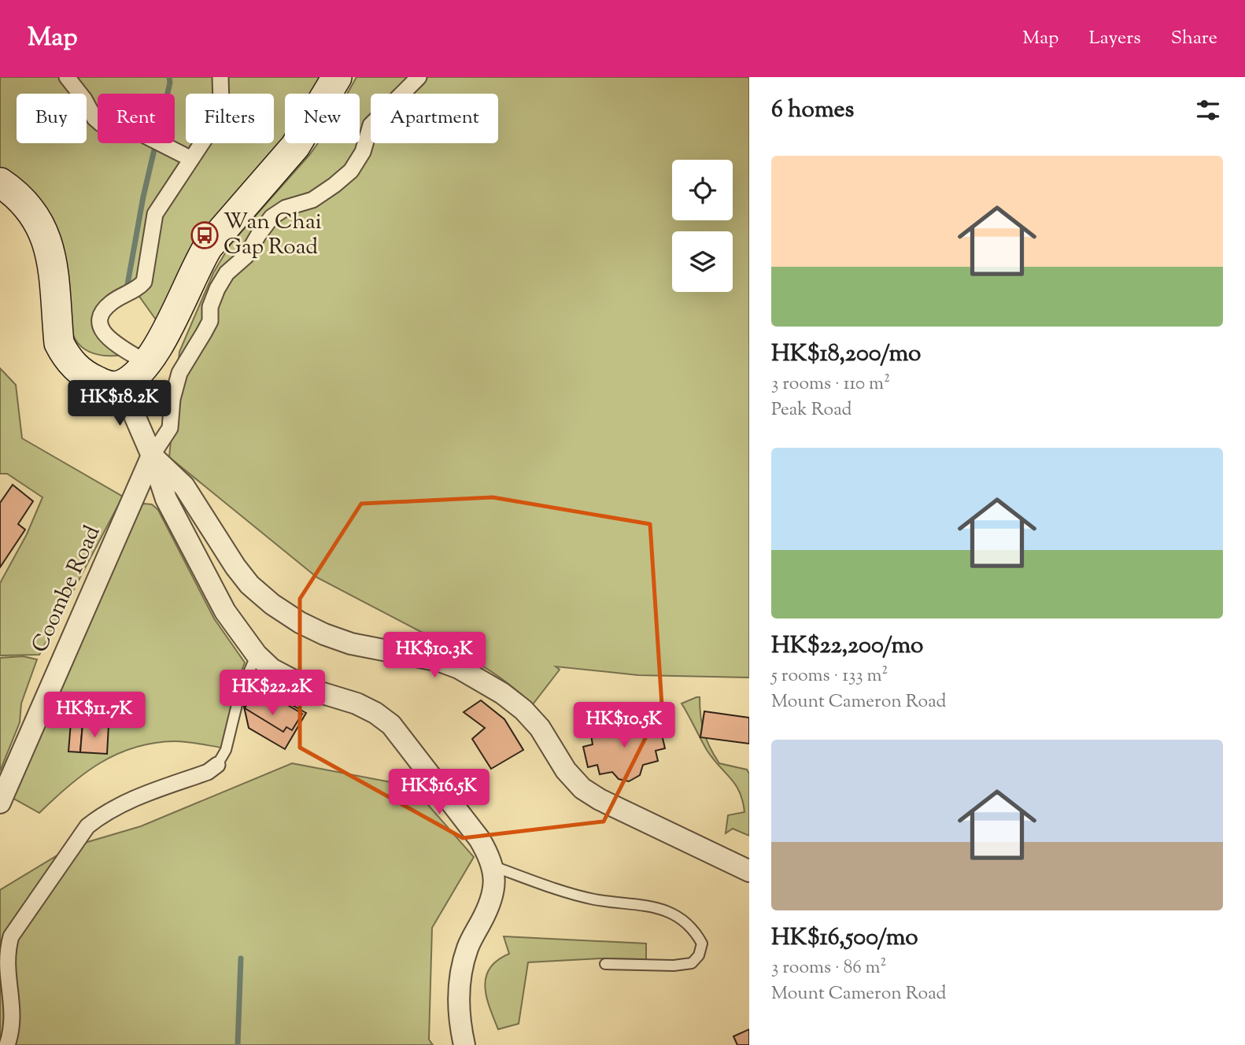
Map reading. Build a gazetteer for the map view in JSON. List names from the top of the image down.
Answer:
{
  "streets": {
    "street": ["Coombe Road"]
  },
  "places": {
    "bus stop": ["Wan Chai Gap Road"]
  },
  "page": {
    "header": "Map",
    "nav": ["Map", "Layers", "Share"],
    "heading": "6 homes",
    "chip": [
      "Buy",
      "Rent",
      "Filters",
      "New",
      "Apartment"
    ],
    "list": [
      {
        "name": "HK$18,200/mo",
        "note": "3 rooms · 110 m² · Peak Road"
      },
      {
        "name": "HK$22,200/mo",
        "note": "5 rooms · 133 m² · Mount Cameron Road"
      },
      {
        "name": "HK$16,500/mo",
        "note": "3 rooms · 86 m² · Mount Cameron Road"
      }
    ],
    "price": [
      "HK$18.2K",
      "HK$10.3K",
      "HK$22.2K",
      "HK$11.7K",
      "HK$10.5K",
      "HK$16.5K"
    ]
  }
}
